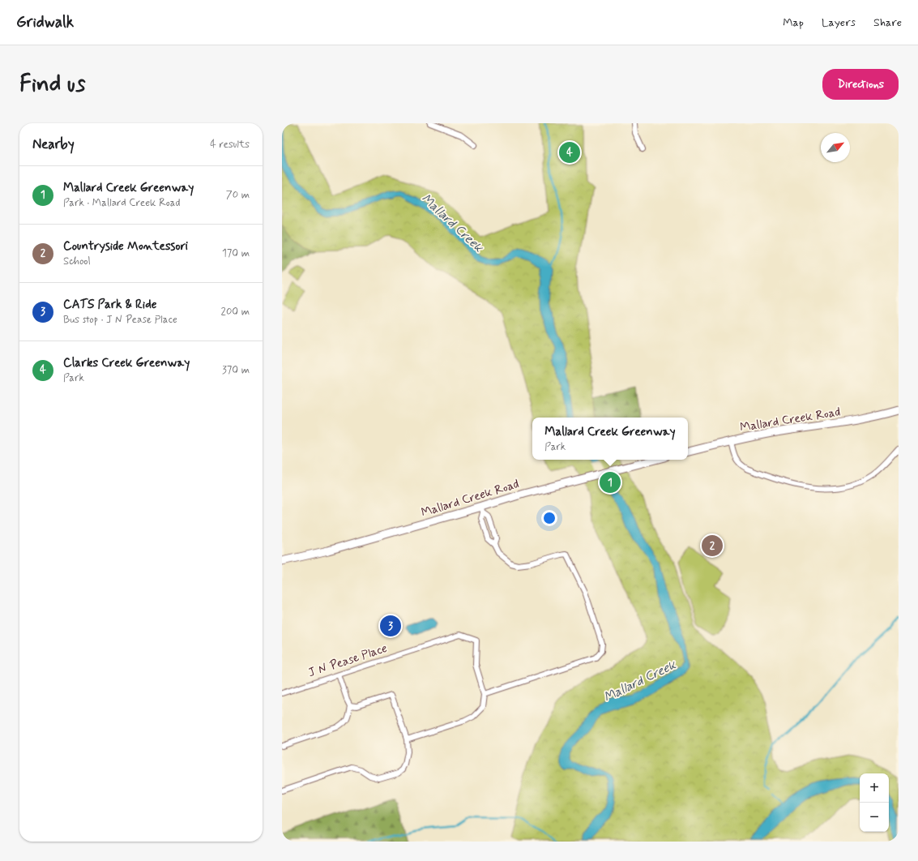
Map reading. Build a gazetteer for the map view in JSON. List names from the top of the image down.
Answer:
{
  "streets": {
    "main road": ["Mallard Creek Road"],
    "street": ["J N Pease Place"]
  },
  "water": ["Mallard Creek"],
  "north": "top right",
  "page": {
    "header": "Gridwalk",
    "nav": ["Map", "Layers", "Share"],
    "buttons": "Directions",
    "title": "Find us",
    "heading": ["Nearby", "4 results"],
    "pins": [
      "4",
      "1",
      "2",
      "3"
    ],
    "list": [
      {
        "mark": "1",
        "name": "Mallard Creek Greenway",
        "note": "Park · Mallard Creek Road",
        "value": "70 m"
      },
      {
        "mark": "2",
        "name": "Countryside Montessori",
        "note": "School",
        "value": "170 m"
      },
      {
        "mark": "3",
        "name": "CATS Park & Ride",
        "note": "Bus stop · J N Pease Place",
        "value": "200 m"
      },
      {
        "mark": "4",
        "name": "Clarks Creek Greenway",
        "note": "Park",
        "value": "370 m"
      }
    ],
    "popup": ["Mallard Creek Greenway", "Park"],
    "map_buttons": ["+", "−"]
  }
}
